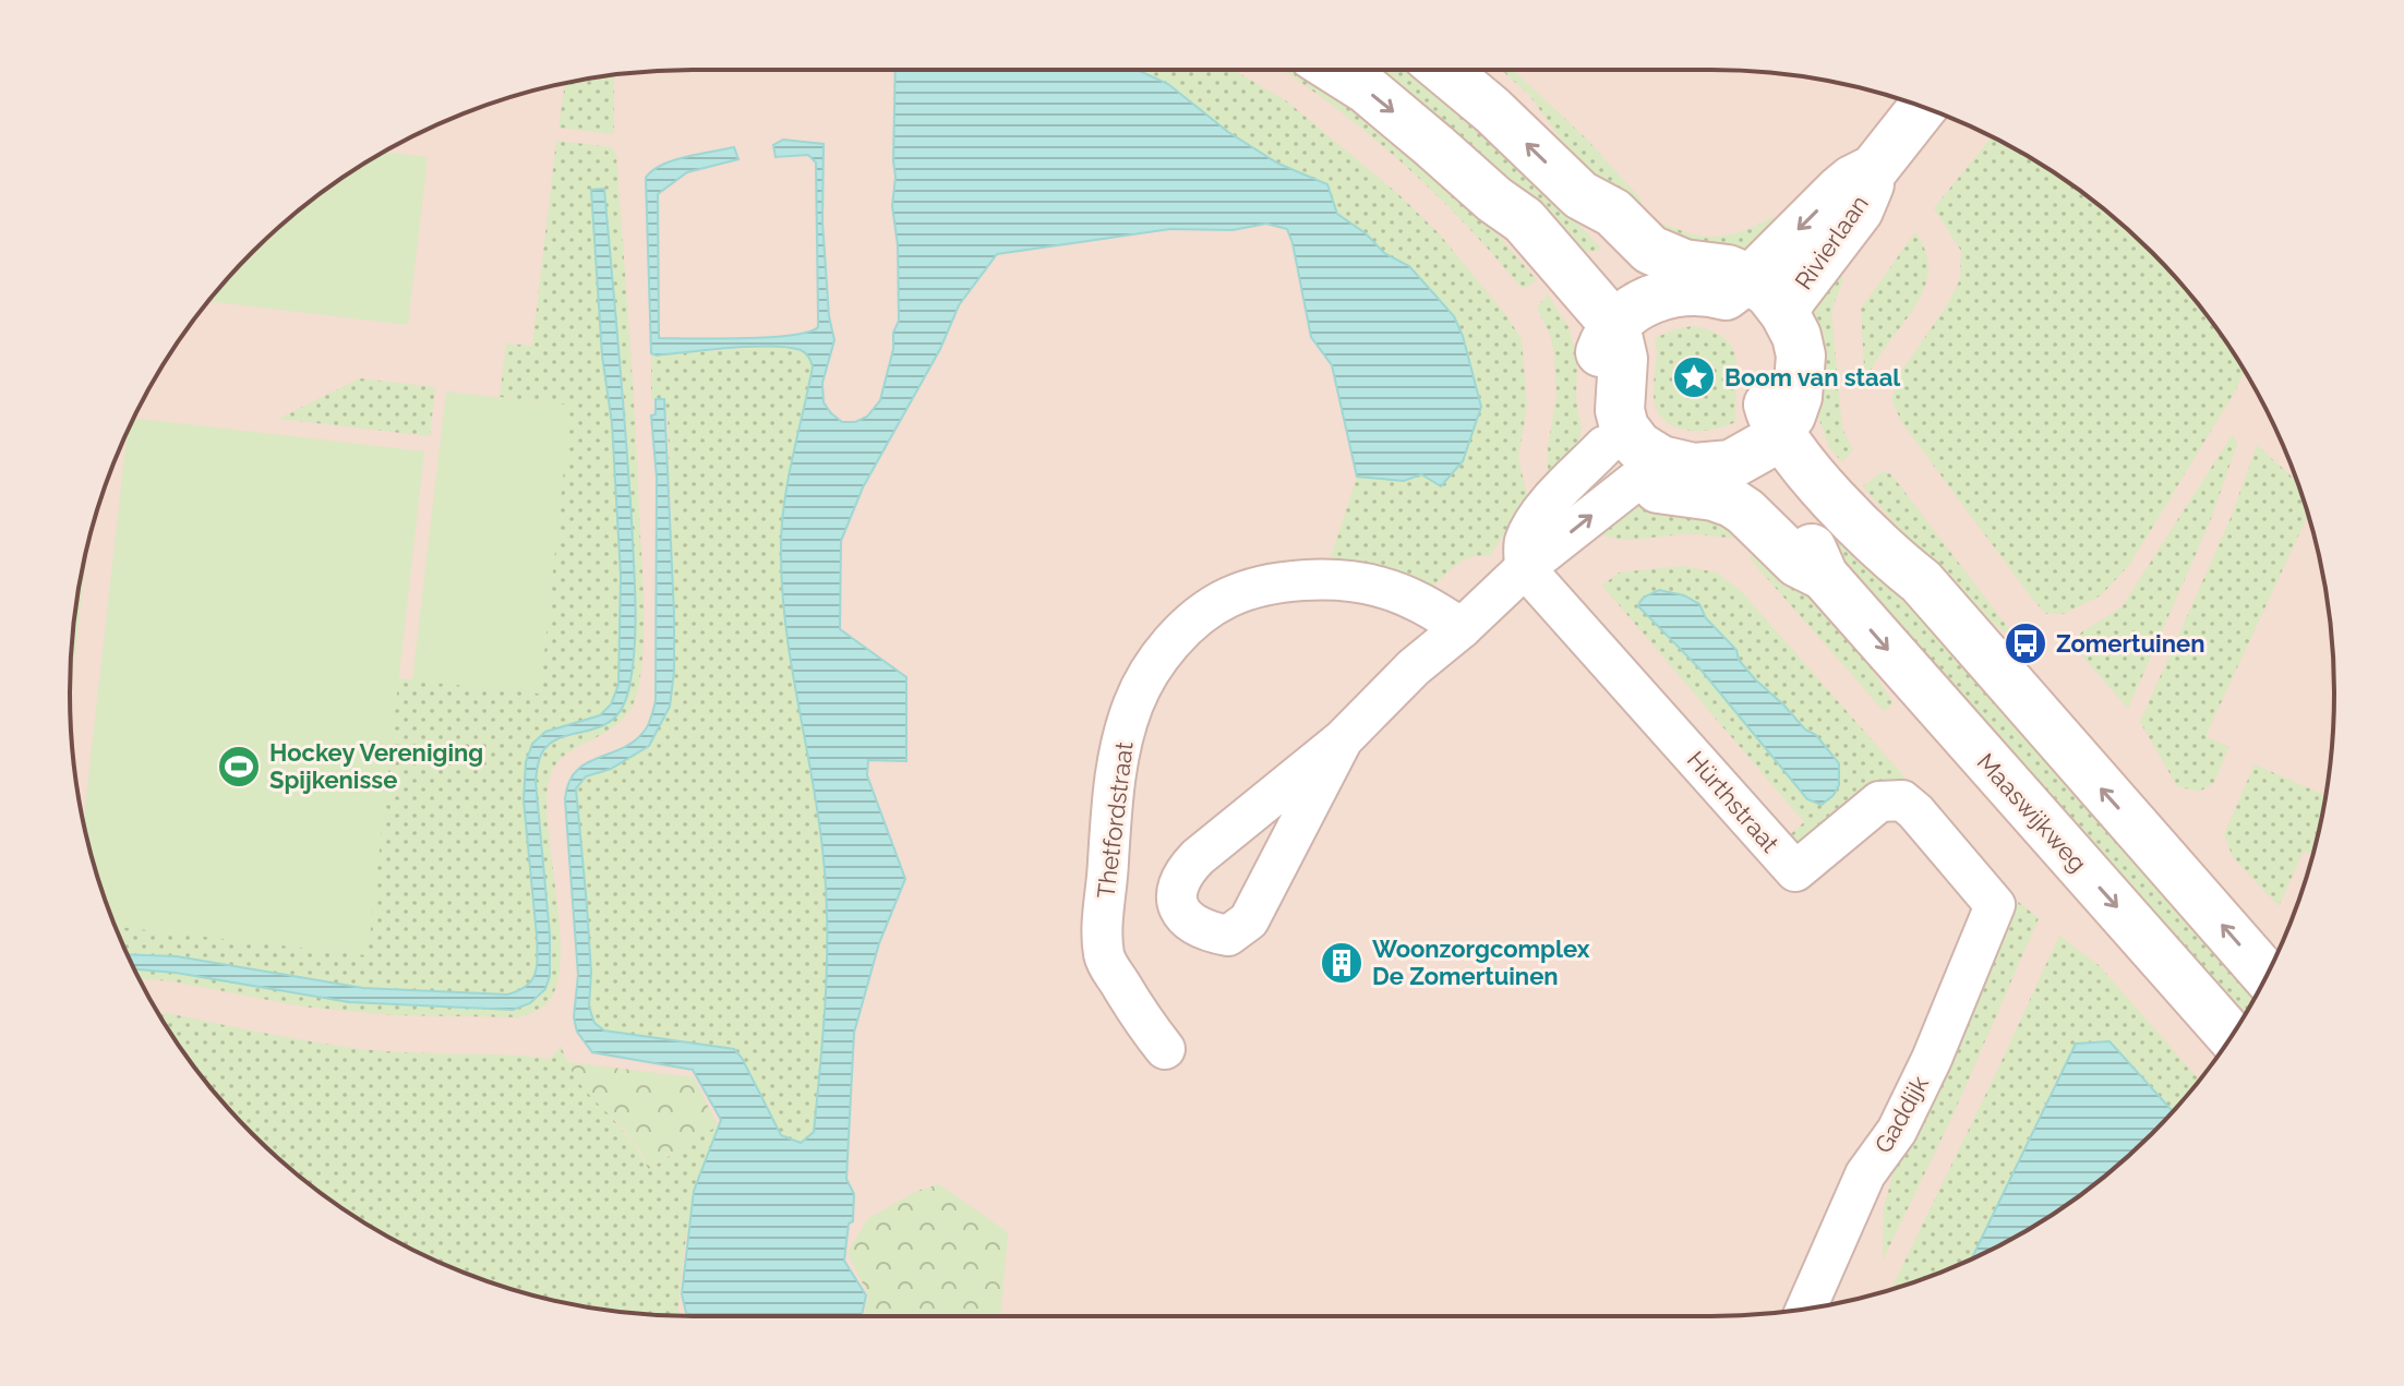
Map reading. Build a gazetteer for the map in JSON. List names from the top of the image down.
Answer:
{
  "streets": {
    "street": [
      "Rivierlaan",
      "Hürthstraat",
      "Maaswijkweg",
      "Thetfordstraat",
      "Gaddijk"
    ]
  },
  "crossings": [
    ["Hürthstraat", "Gaddijk"]
  ],
  "places": {
    "place": ["Boom van staal"],
    "bus stop": ["Zomertuinen"],
    "sports": ["Hockey Vereniging Spijkenisse"],
    "building": ["Woonzorgcomplex De Zomertuinen"]
  }
}
